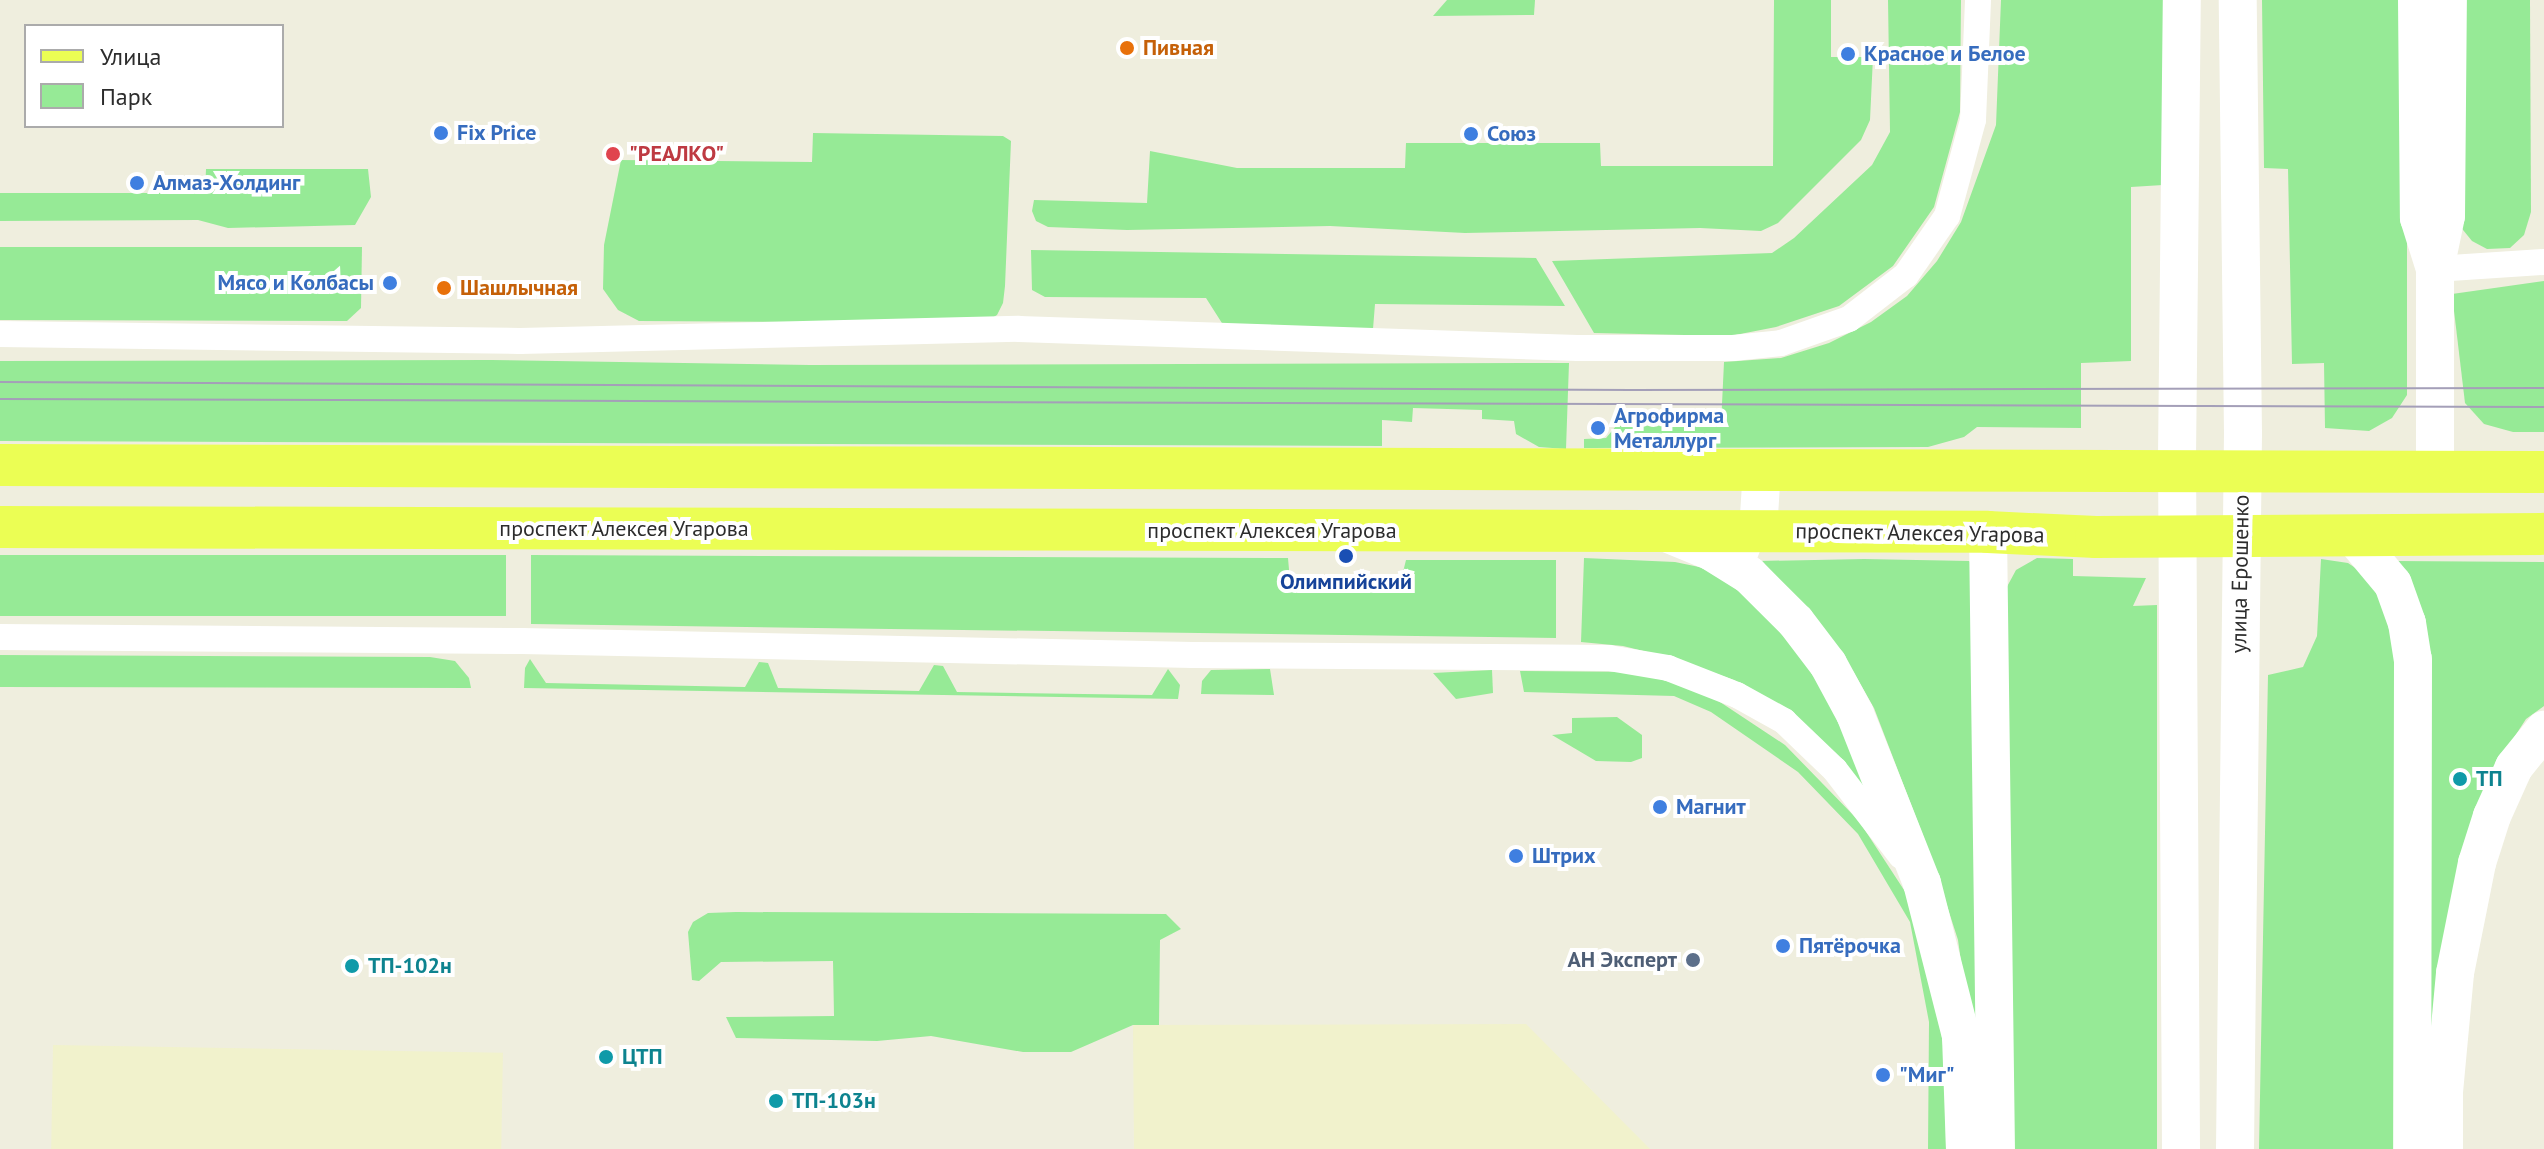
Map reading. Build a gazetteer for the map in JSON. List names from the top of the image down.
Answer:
{
  "streets": {
    "main road": ["проспект Алексея Угарова", "улица Ерошенко"]
  },
  "places": [
    "Пивная",
    "Красное и Белое",
    "Fix Price",
    "Союз",
    "\"РЕАЛКО\"",
    "Алмаз-Холдинг",
    "Мясо и Колбасы",
    "Шашлычная",
    "Агрофирма Металлург",
    "Олимпийский",
    "ТП",
    "Магнит",
    "Штрих",
    "Пятёрочка",
    "АН Эксперт",
    "ТП-102н",
    "ЦТП",
    "\"Миг\"",
    "ТП-103н"
  ],
  "legend": ["Улица", "Парк"]
}
